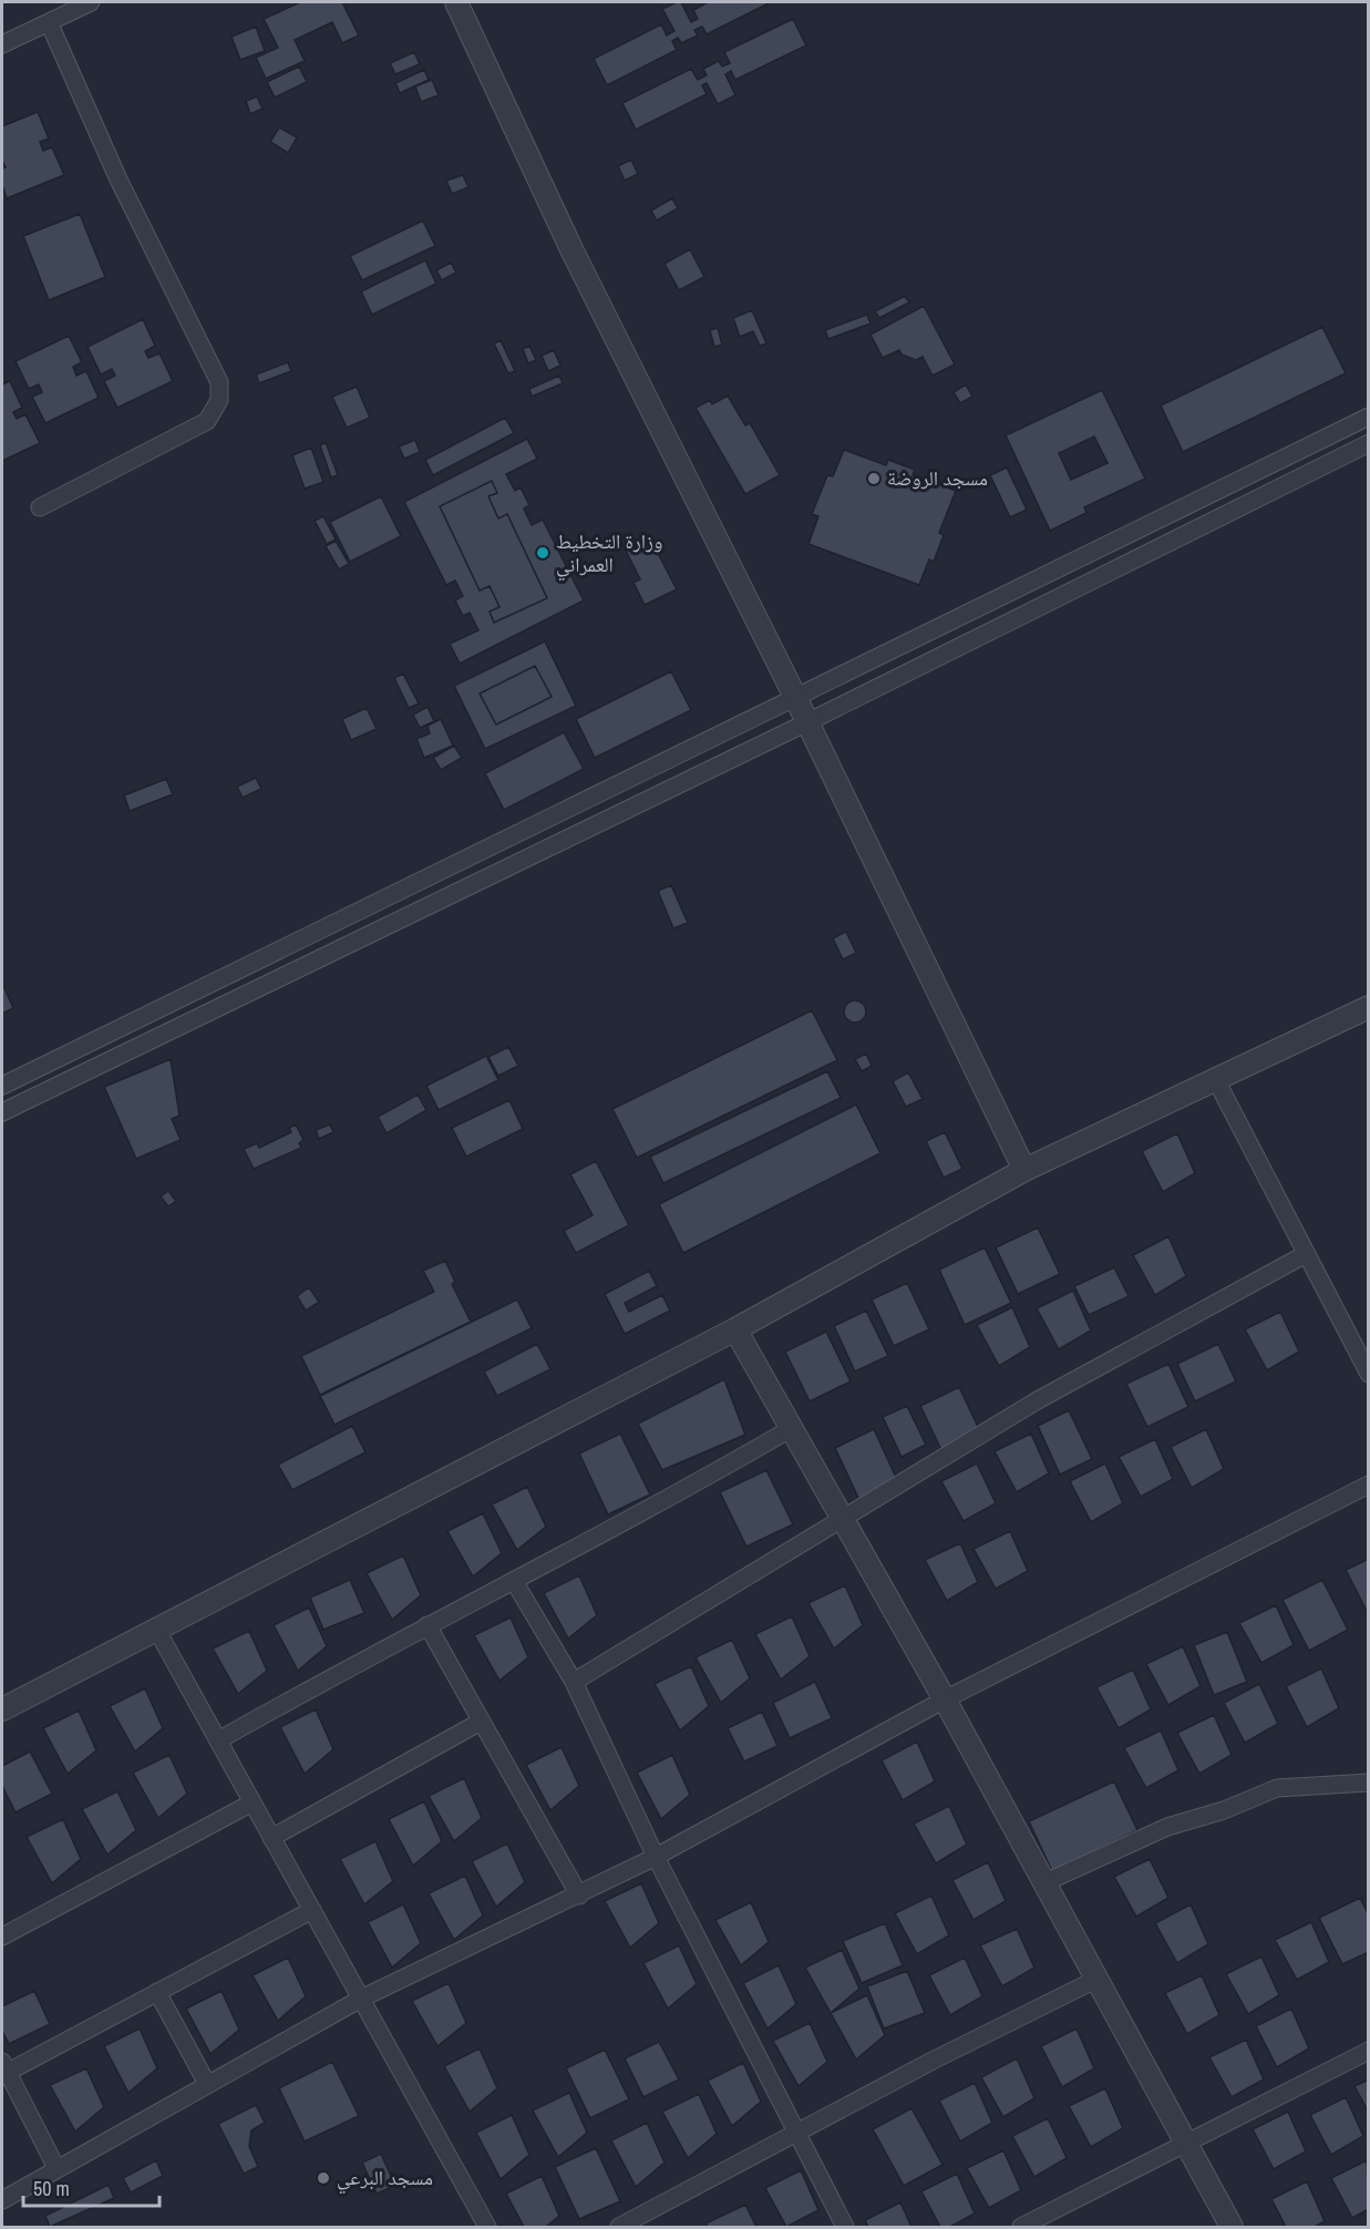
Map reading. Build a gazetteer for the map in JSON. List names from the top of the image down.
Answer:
{
  "places": ["مسجد الروضة", "وزارة التخطيط العمراني", "مسجد البرعي"],
  "scale_bar": "50 m"
}
